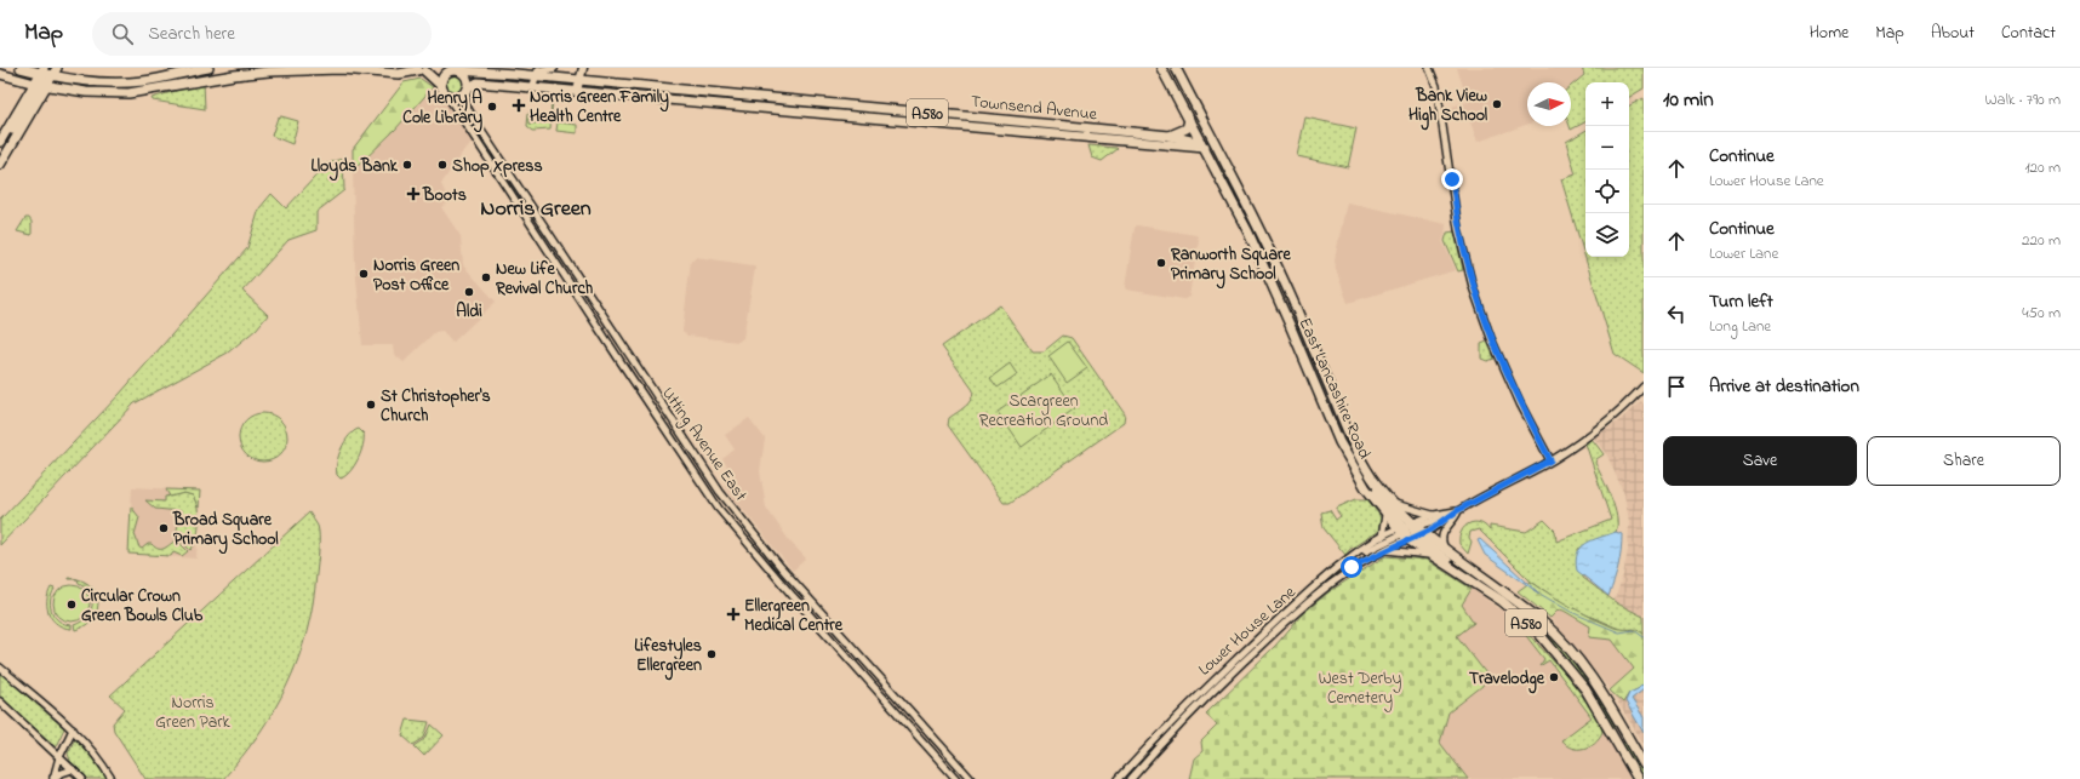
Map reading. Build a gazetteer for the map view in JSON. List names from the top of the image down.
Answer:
{
  "streets": {
    "main road": ["Townsend Avenue", "A580", "East Lancashire Road"],
    "street": ["Utting Avenue East", "Lower House Lane"]
  },
  "crossings": [
    ["Townsend Avenue", "A580"],
    ["Townsend Avenue", "East Lancashire Road"],
    ["Townsend Avenue", "Utting Avenue East"],
    ["A580", "East Lancashire Road"],
    ["A580", "Utting Avenue East"],
    ["East Lancashire Road", "Lower House Lane"]
  ],
  "districts": ["Norris Green"],
  "parks": ["Scargreen Recreation Ground", "West Derby Cemetery", "Norris Green Park"],
  "places": {
    "other": [
      "Bank View High School",
      "Henry A Cole Library",
      "Lloyds Bank",
      "Shop Xpress",
      "Ranworth Square Primary School",
      "Norris Green Post Office",
      "New Life Revival Church",
      "Aldi",
      "St Christopher's Church",
      "Broad Square Primary School",
      "Circular Crown Green Bowls Club",
      "Lifestyles Ellergreen",
      "Travelodge"
    ],
    "health": ["Norris Green Family Health Centre", "Boots", "Ellergreen Medical Centre"]
  },
  "north": "right",
  "page": {
    "header": "Map",
    "search": "Search here",
    "nav": [
      "Home",
      "Map",
      "About",
      "Contact"
    ],
    "heading": ["10 min", "Walk · 790 m"],
    "map_buttons": ["+", "−"],
    "list": [
      ["Continue", "Lower House Lane", "120 m"],
      ["Continue", "Lower Lane", "220 m"],
      ["Turn left", "Long Lane", "450 m"],
      "Arrive at destination"
    ],
    "buttons": ["Save", "Share"]
  }
}
